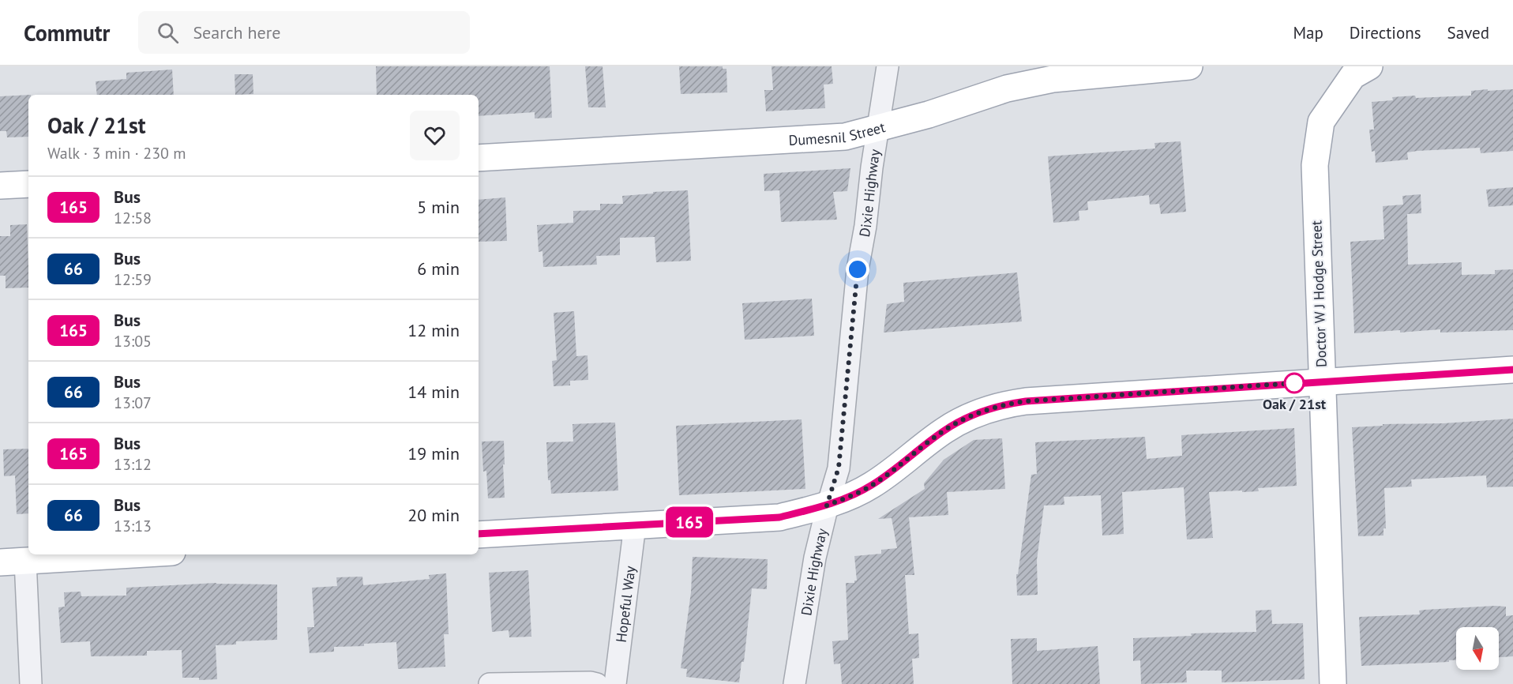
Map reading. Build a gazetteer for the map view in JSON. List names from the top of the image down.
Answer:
{
  "streets": {
    "main road": ["Dumesnil Street", "Doctor W J Hodge Street"],
    "street": ["Dixie Highway", "Hopeful Way"]
  },
  "crossings": [
    ["Dumesnil Street", "Dixie Highway"]
  ],
  "places": ["Oak / 21st"],
  "lines": ["bus line 165"],
  "north": "bottom",
  "page": {
    "header": "Commutr",
    "search": "Search here",
    "nav": ["Map", "Directions", "Saved"],
    "on_map": "165",
    "heading": ["Oak / 21st", "Walk · 3 min · 230 m"],
    "list": [
      {
        "mark": "165",
        "name": "Bus",
        "note": "12:58",
        "value": "5 min"
      },
      {
        "mark": "66",
        "name": "Bus",
        "note": "12:59",
        "value": "6 min"
      },
      {
        "mark": "165",
        "name": "Bus",
        "note": "13:05",
        "value": "12 min"
      },
      {
        "mark": "66",
        "name": "Bus",
        "note": "13:07",
        "value": "14 min"
      },
      {
        "mark": "165",
        "name": "Bus",
        "note": "13:12",
        "value": "19 min"
      },
      {
        "mark": "66",
        "name": "Bus",
        "note": "13:13",
        "value": "20 min"
      }
    ]
  }
}
